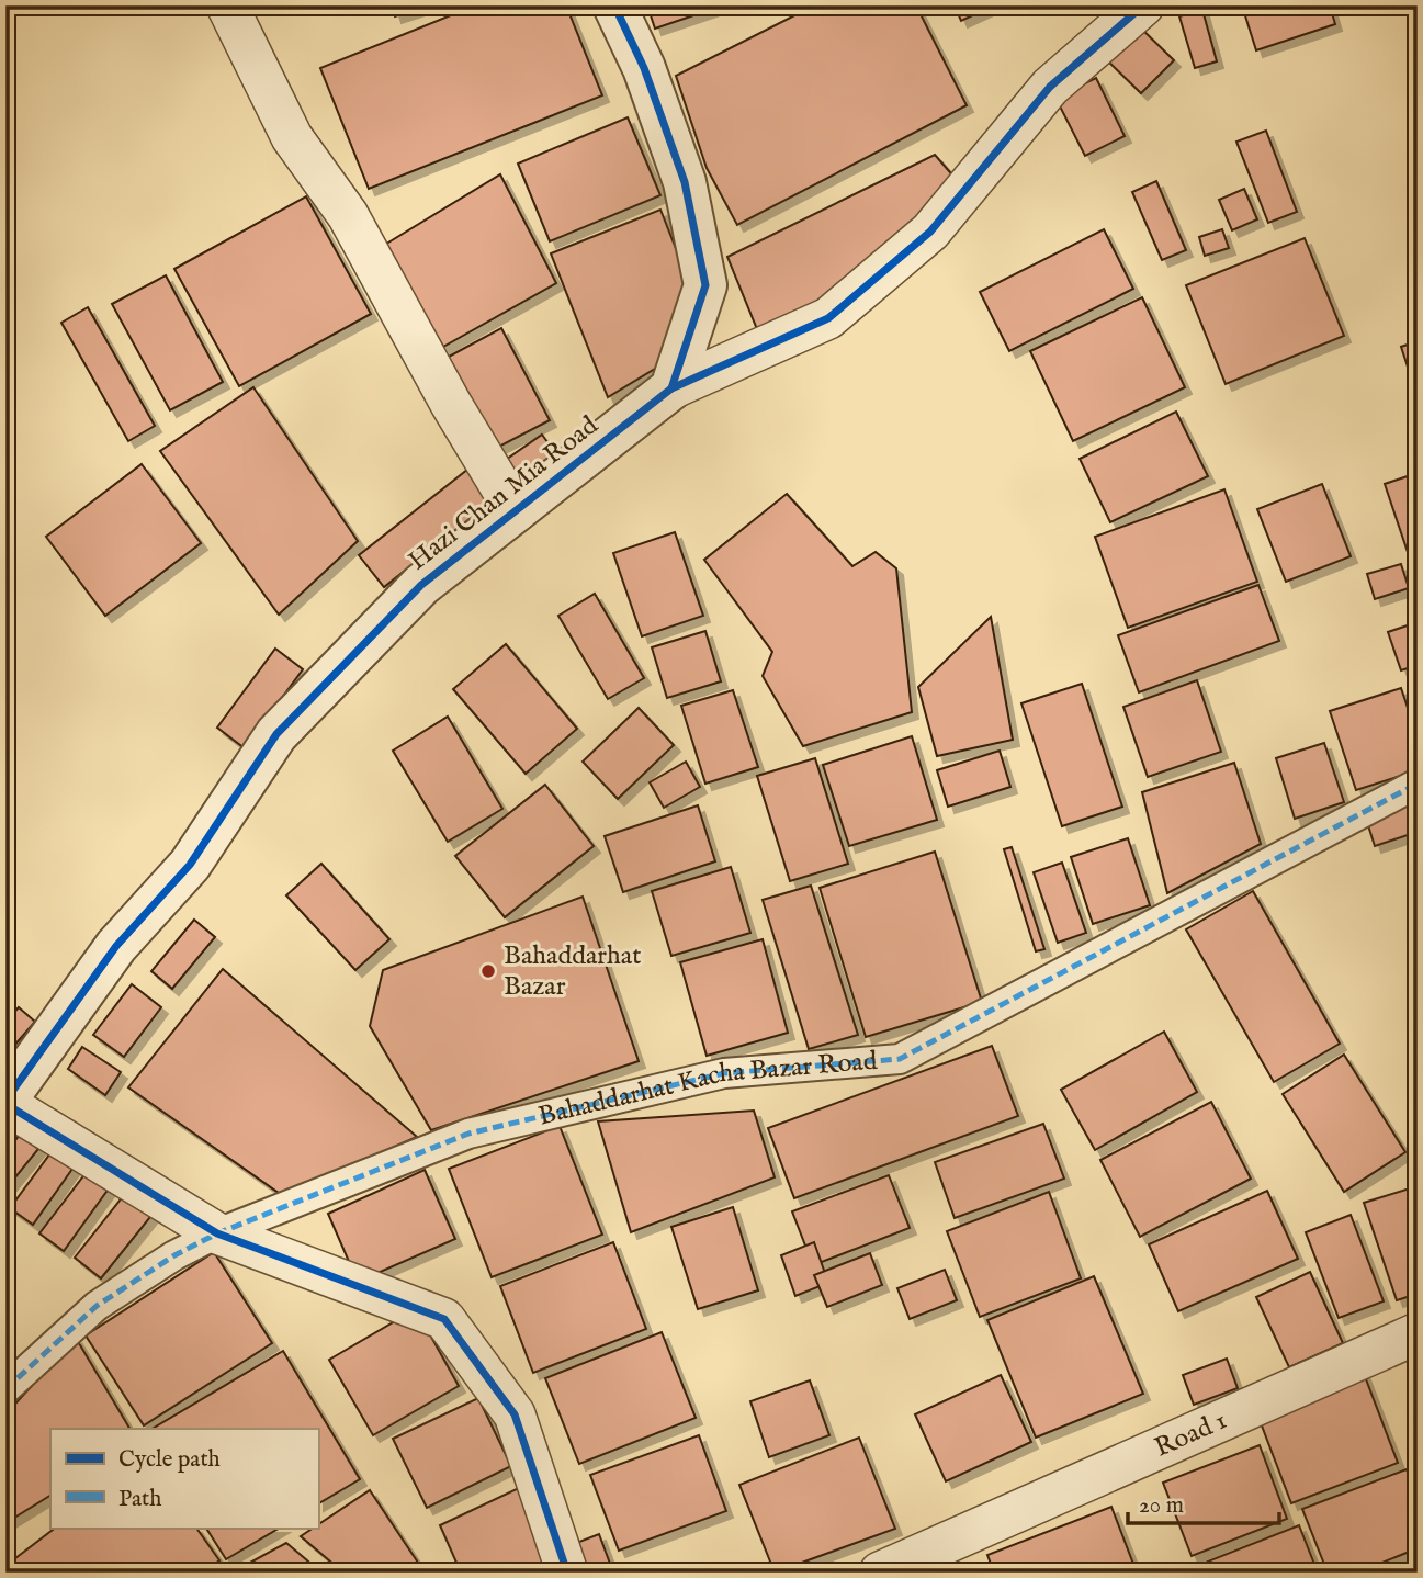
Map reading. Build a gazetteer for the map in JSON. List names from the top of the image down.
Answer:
{
  "streets": {
    "street": ["Hazi Chan Mia Road", "Bahaddarhat Kacha Bazar Road", "Road 1"]
  },
  "places": ["Bahaddarhat Bazar"],
  "legend": ["Cycle path", "Path"],
  "scale_bar": "20 m"
}
